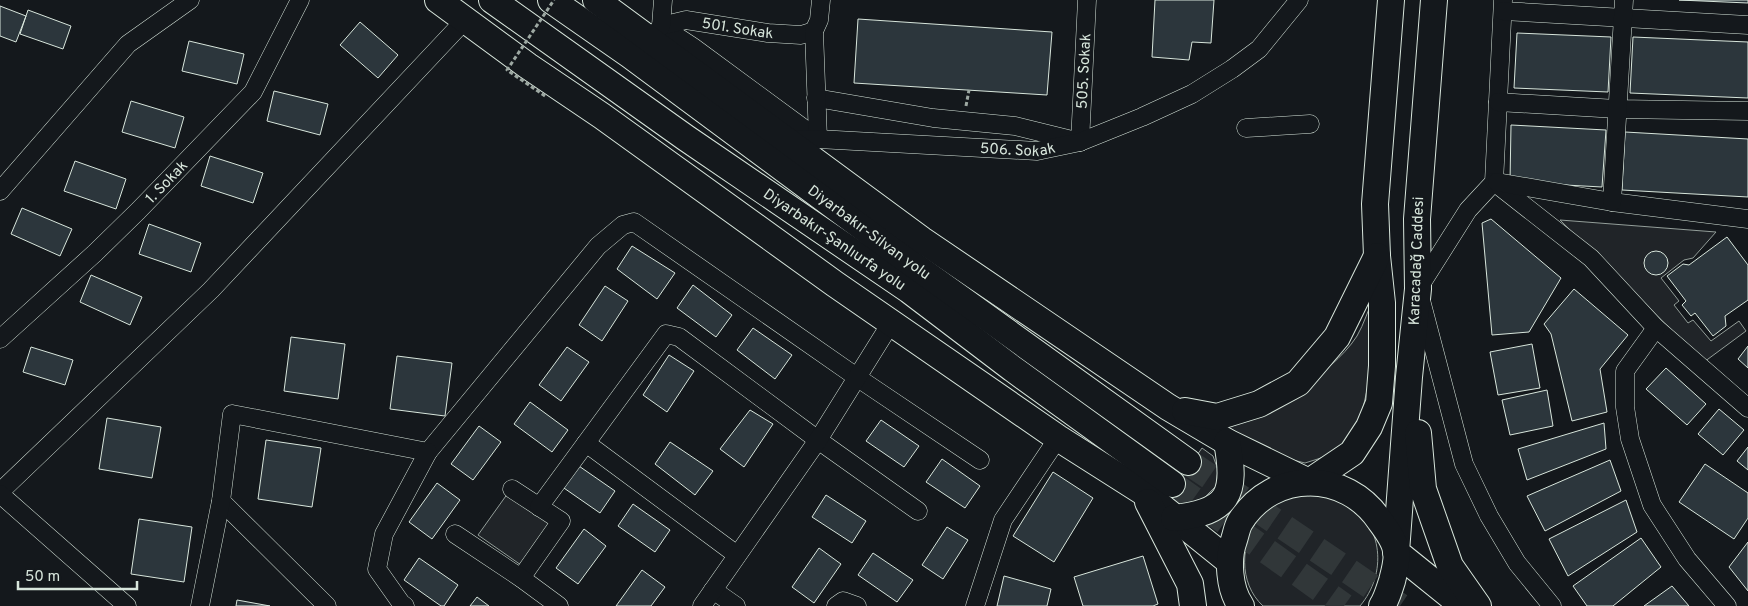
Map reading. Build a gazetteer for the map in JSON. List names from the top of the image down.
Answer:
{
  "streets": {
    "highway": ["Diyarbakır-Silvan yolu", "Diyarbakır-Şanlıurfa yolu", "Karacadağ Caddesi"],
    "street": [
      "501. Sokak",
      "505. Sokak",
      "506. Sokak",
      "1. Sokak"
    ]
  },
  "crossings": [
    ["501. Sokak", "Diyarbakır-Silvan yolu"],
    ["505. Sokak", "506. Sokak"]
  ],
  "scale_bar": "50 m"
}
